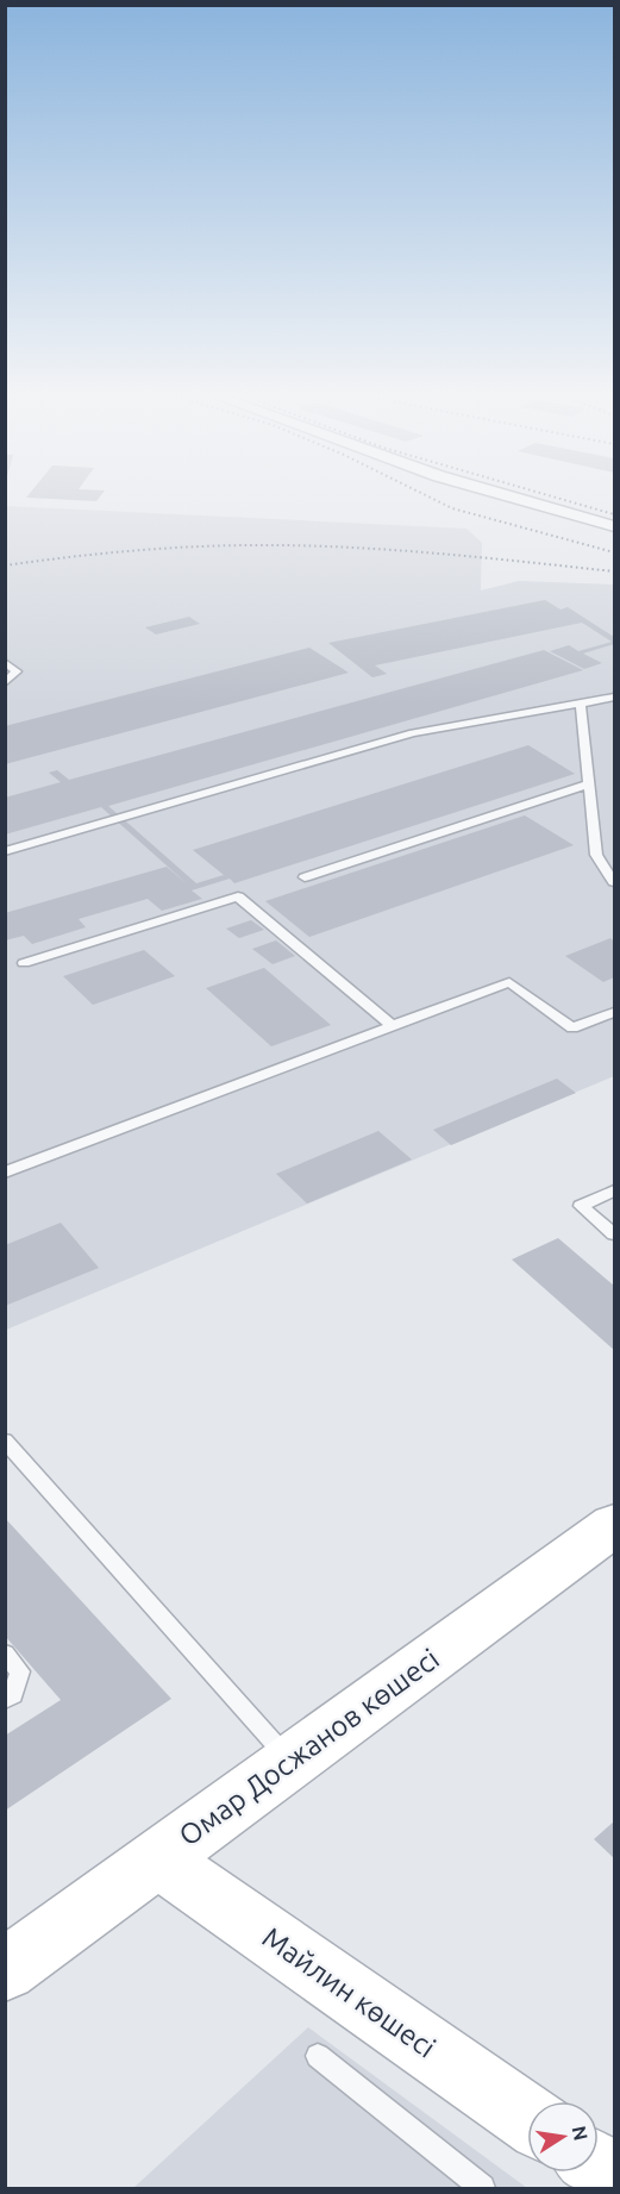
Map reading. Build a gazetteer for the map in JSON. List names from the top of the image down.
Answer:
{
  "streets": {
    "street": ["Омар Досжанов көшесі", "Майлин көшесі"]
  },
  "crossings": [
    ["Омар Досжанов көшесі", "Майлин көшесі"]
  ],
  "north": "right"
}
